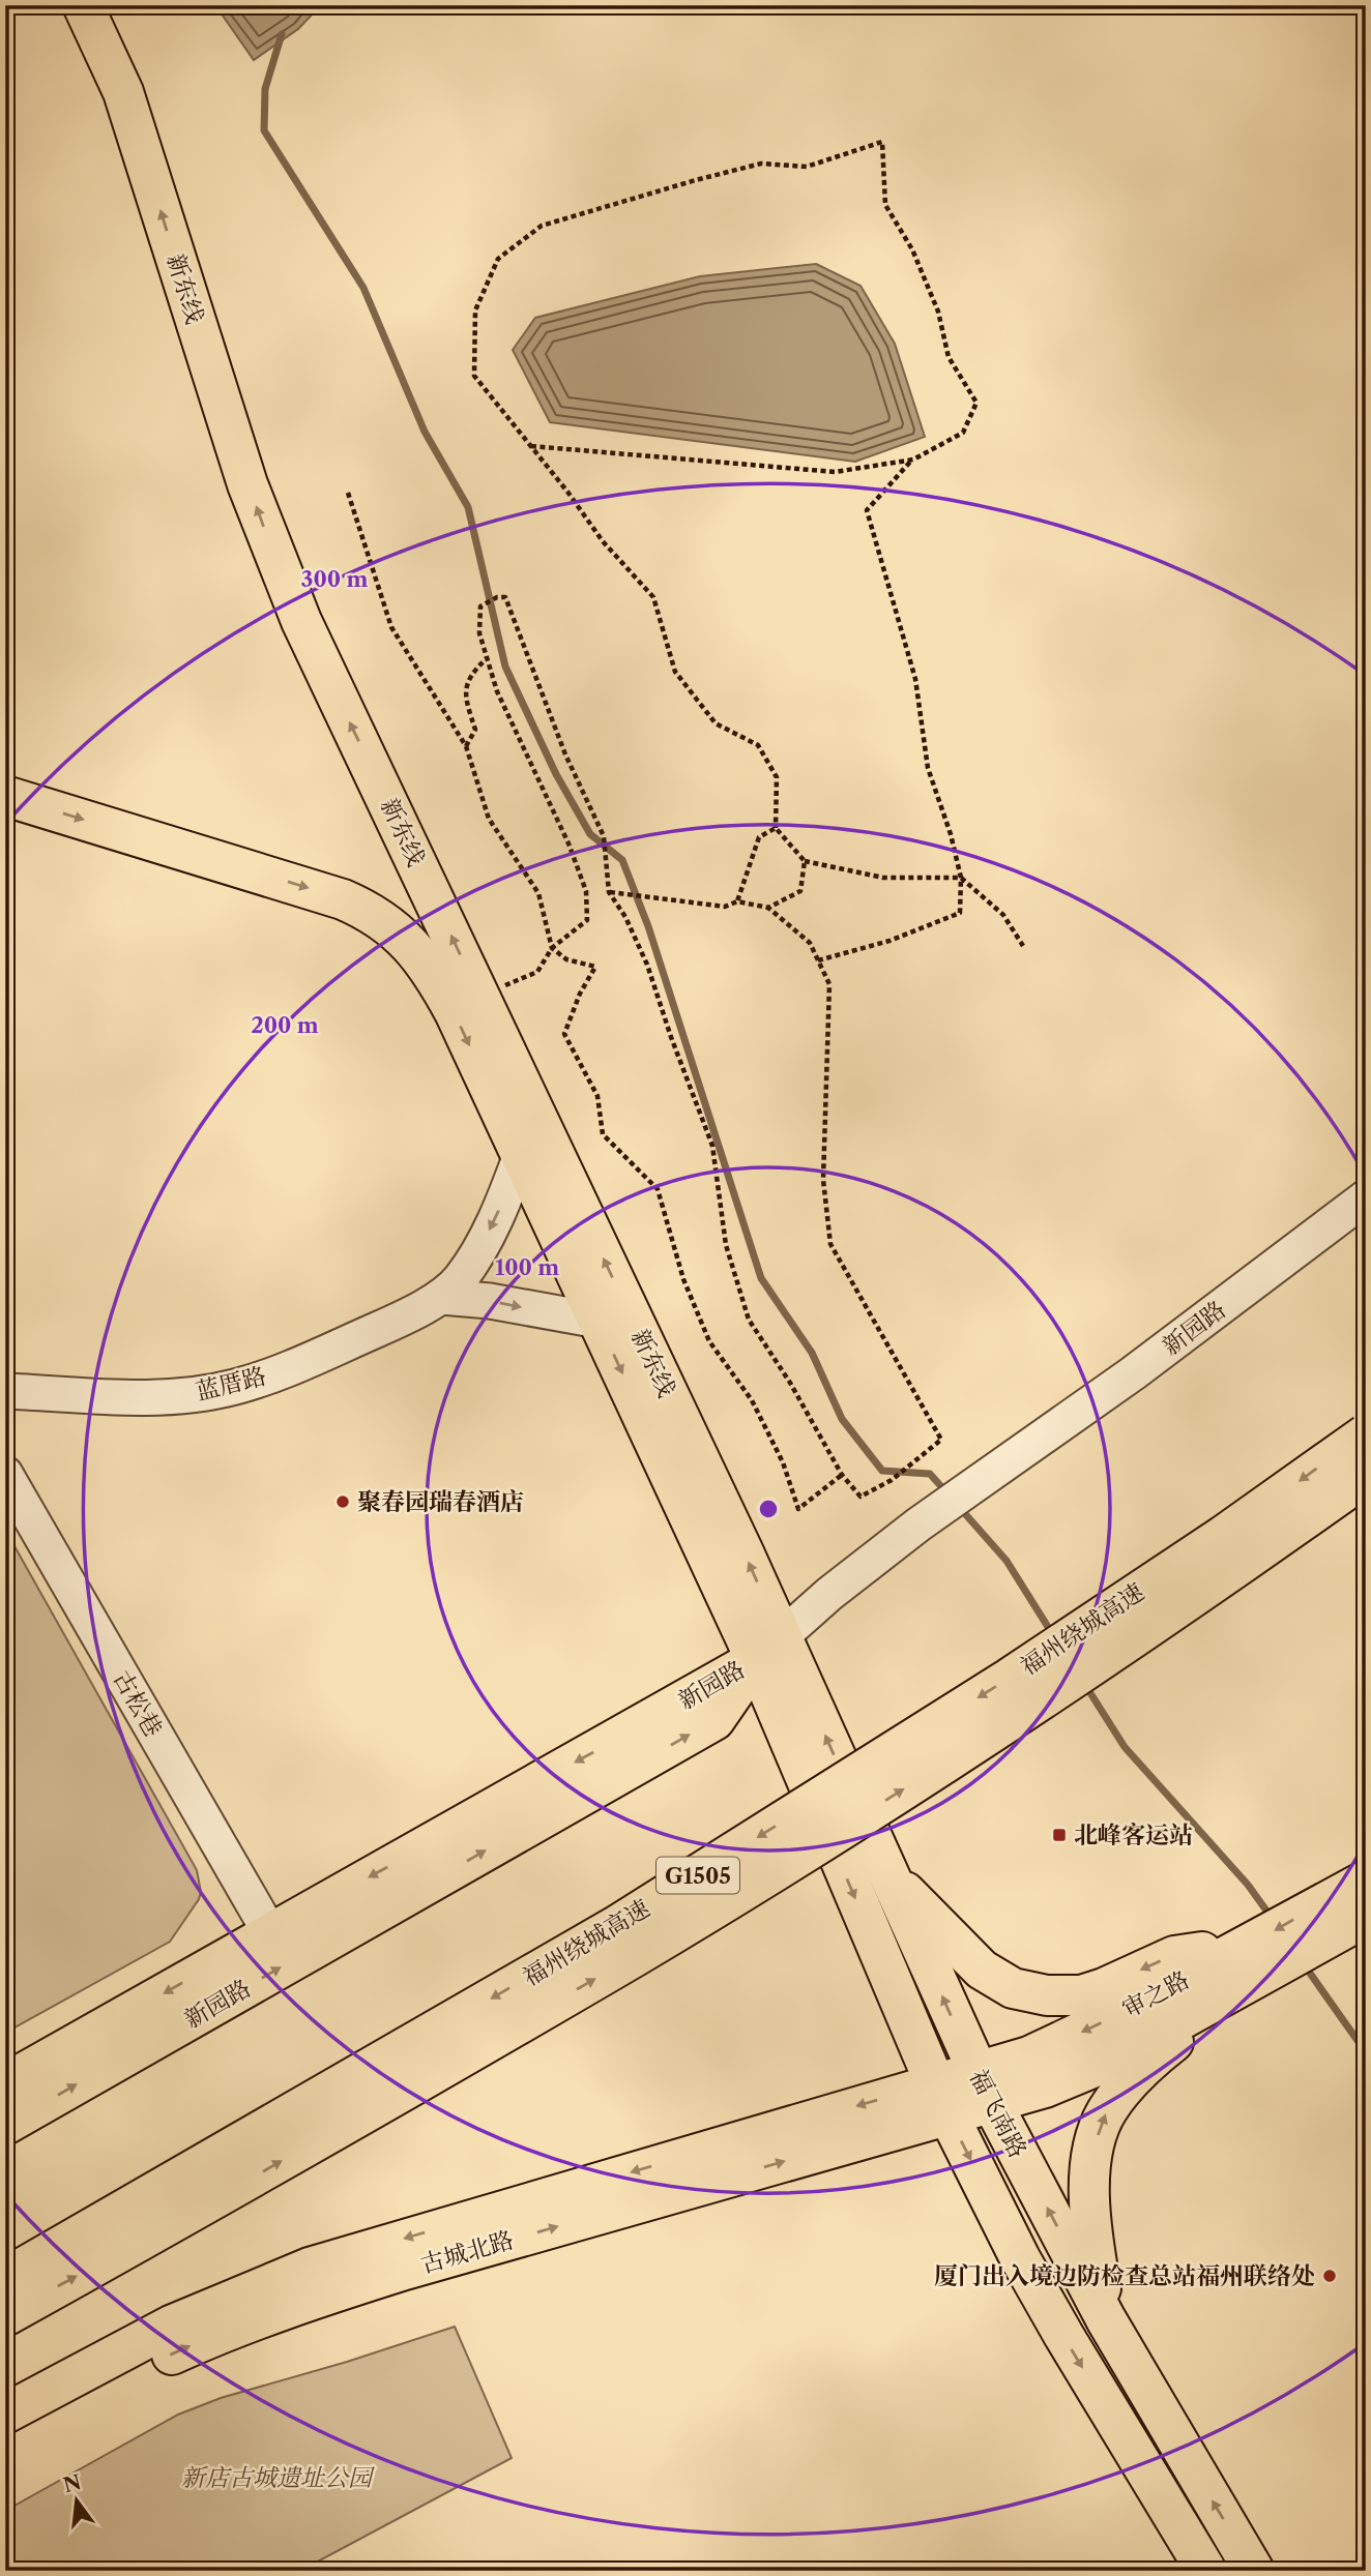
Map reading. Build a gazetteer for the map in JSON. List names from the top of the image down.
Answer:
{
  "streets": {
    "main road": [
      "新东线",
      "新园路",
      "福州绕城高速",
      "G1505",
      "审之路",
      "福飞南路",
      "古城北路"
    ],
    "street": ["蓝厝路", "古松巷"]
  },
  "crossings": [
    ["新东线", "新园路"],
    ["新东线", "福飞南路"],
    ["新园路", "古松巷"],
    ["新园路", "福飞南路"],
    ["审之路", "福飞南路"],
    ["审之路", "古城北路"],
    ["福飞南路", "古城北路"]
  ],
  "parks": ["新店古城遗址公园"],
  "places": {
    "other": ["聚春园瑞春酒店", "厦门出入境边防检查总站福州联络处"],
    "transit": ["北峰客运站"]
  },
  "north": "top",
  "rings": ["300 m", "200 m", "100 m"]
}
